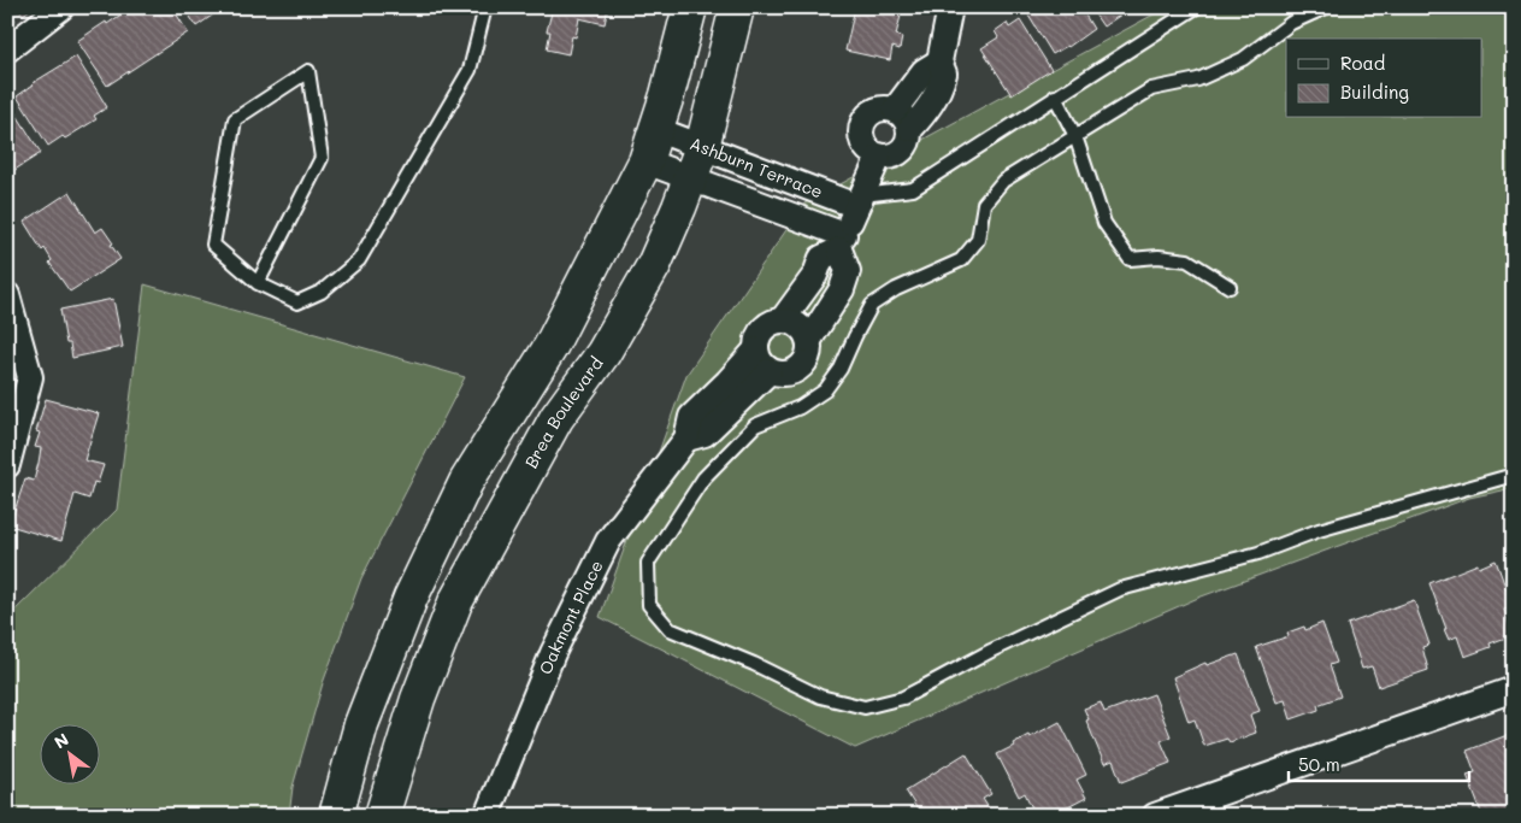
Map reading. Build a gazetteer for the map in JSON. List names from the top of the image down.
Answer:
{
  "streets": {
    "main road": ["Brea Boulevard"],
    "street": ["Ashburn Terrace", "Oakmont Place"]
  },
  "crossings": [
    ["Ashburn Terrace", "Brea Boulevard"]
  ],
  "legend": ["Road", "Building"],
  "scale_bar": "50 m",
  "north": "top left"
}
